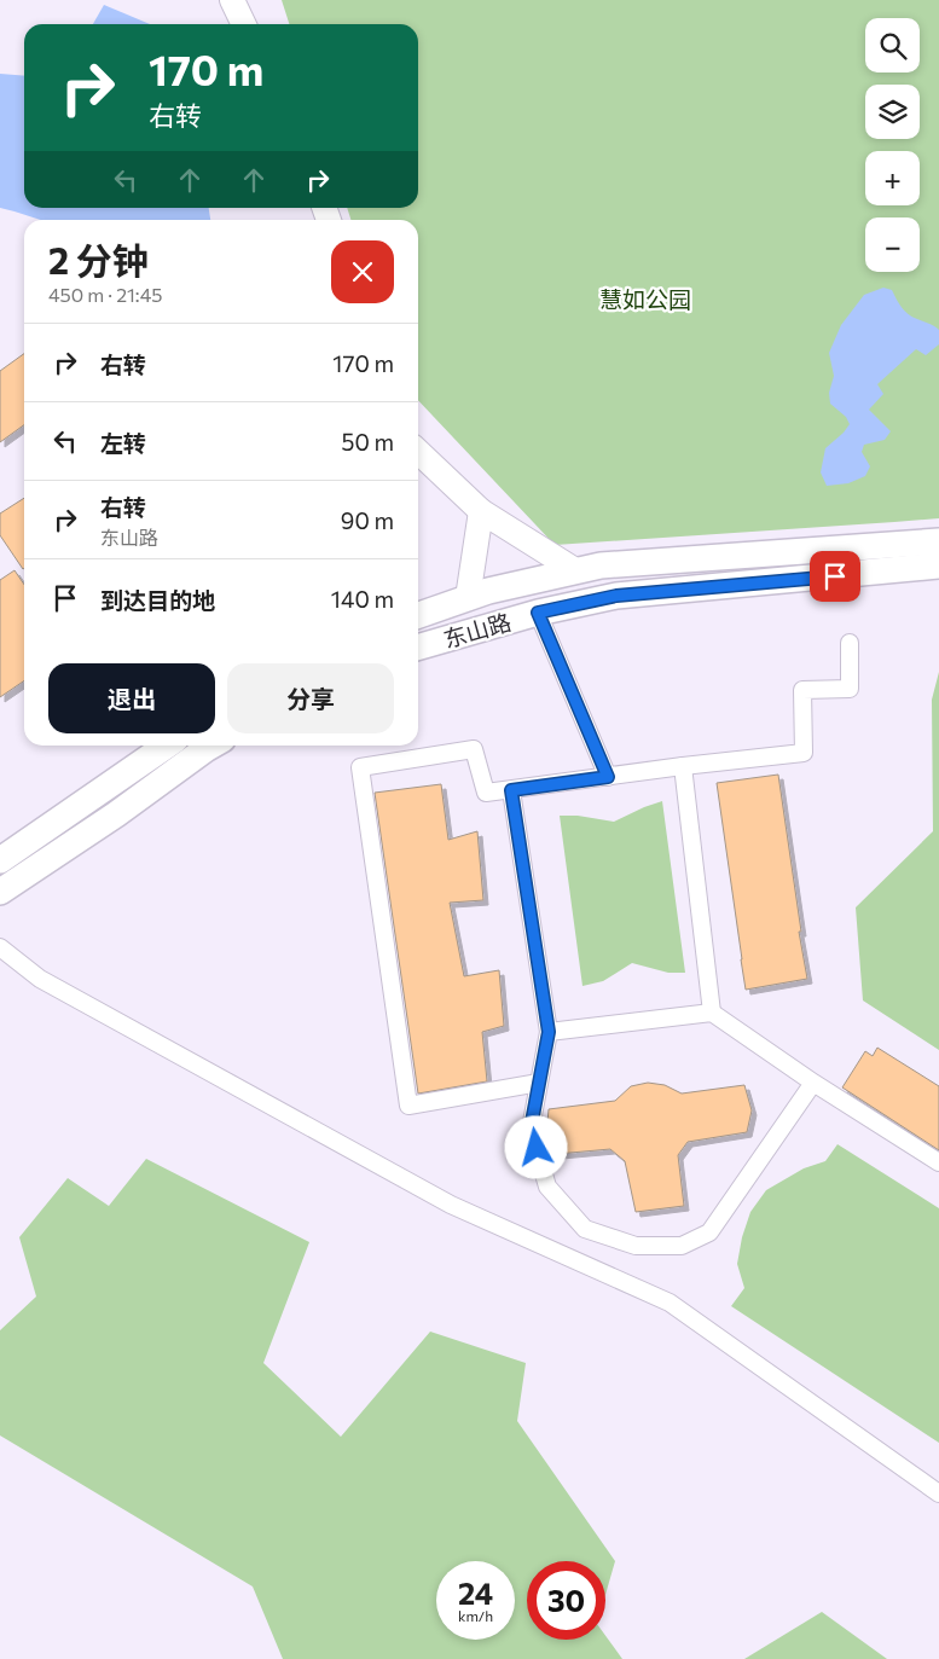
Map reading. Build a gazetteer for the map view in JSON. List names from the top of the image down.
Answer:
{
  "streets": {
    "main road": ["东山路"]
  },
  "parks": ["慧如公园"],
  "page": {
    "map_buttons": ["+", "−"],
    "turn": ["170 m", "右转"],
    "heading": ["2 分钟", "450 m · 21:45"],
    "list": [
      {
        "name": "右转",
        "value": "170 m"
      },
      {
        "name": "左转",
        "value": "50 m"
      },
      {
        "name": "右转",
        "note": "东山路",
        "value": "90 m"
      },
      {
        "name": "到达目的地",
        "value": "140 m"
      }
    ],
    "buttons": ["退出", "分享"],
    "speed": "24 km/h",
    "limit": "30"
  }
}
